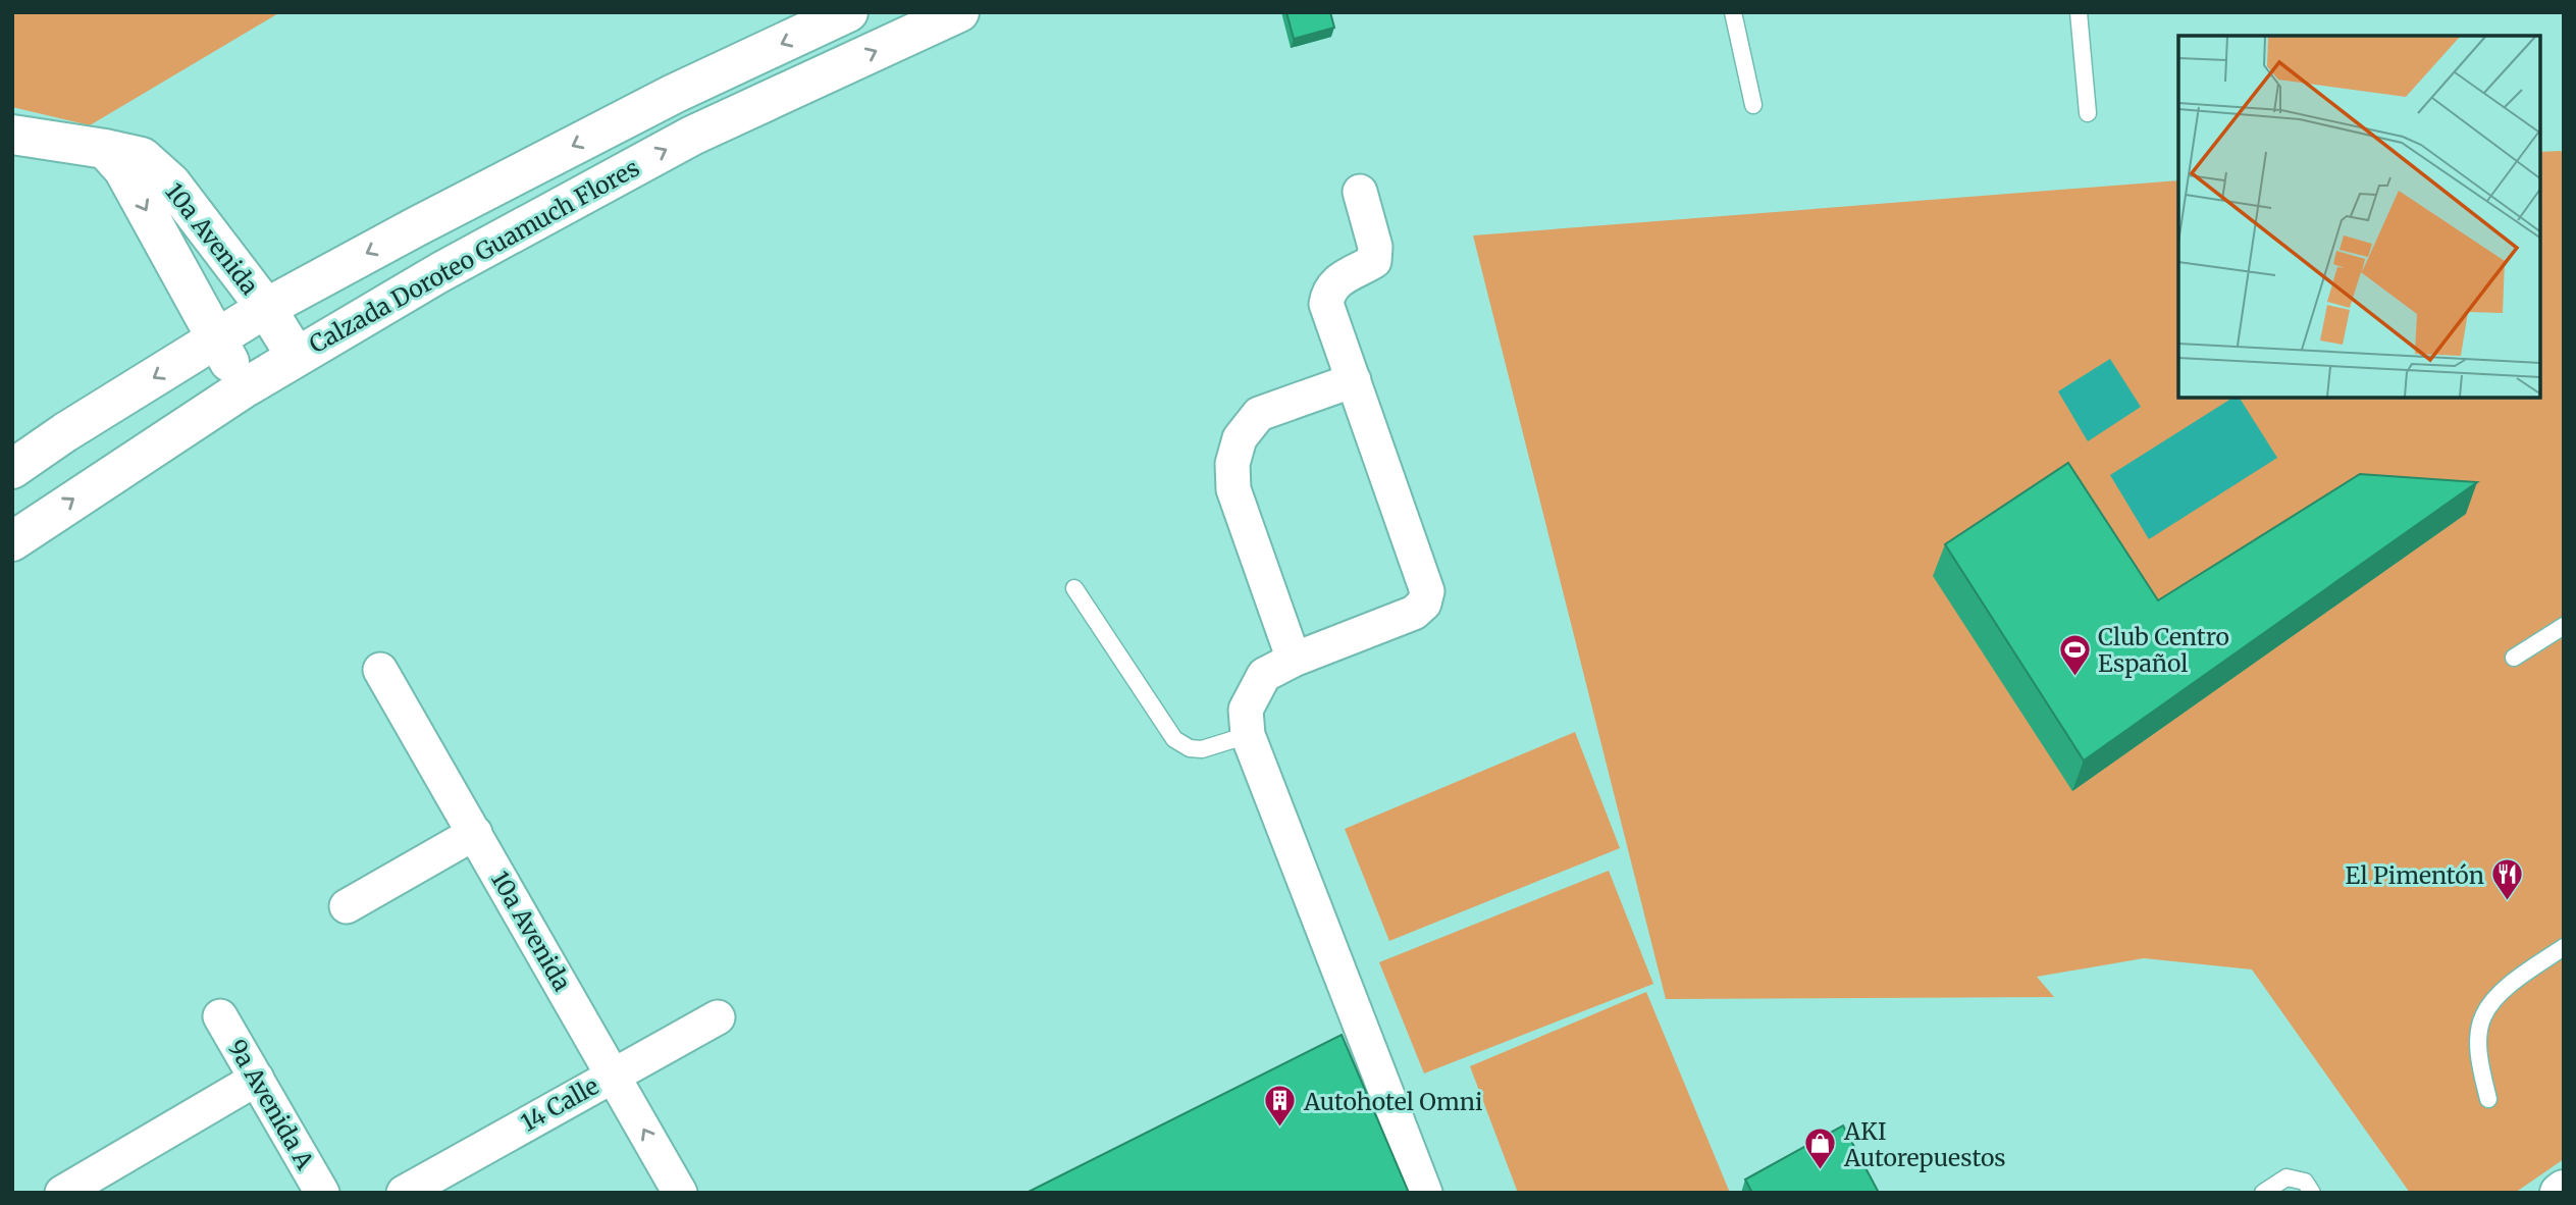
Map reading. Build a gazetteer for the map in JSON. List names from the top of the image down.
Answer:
{
  "streets": {
    "main road": ["10a Avenida", "Calzada Doroteo Guamuch Flores"],
    "street": ["9a Avenida A", "14 Calle"]
  },
  "crossings": [
    ["10a Avenida", "Calzada Doroteo Guamuch Flores"],
    ["10a Avenida", "14 Calle"]
  ],
  "places": {
    "sports": ["Club Centro Español"],
    "restaurant": ["El Pimentón"],
    "building": ["Autohotel Omni"],
    "shop": ["AKI Autorepuestos"]
  }
}
